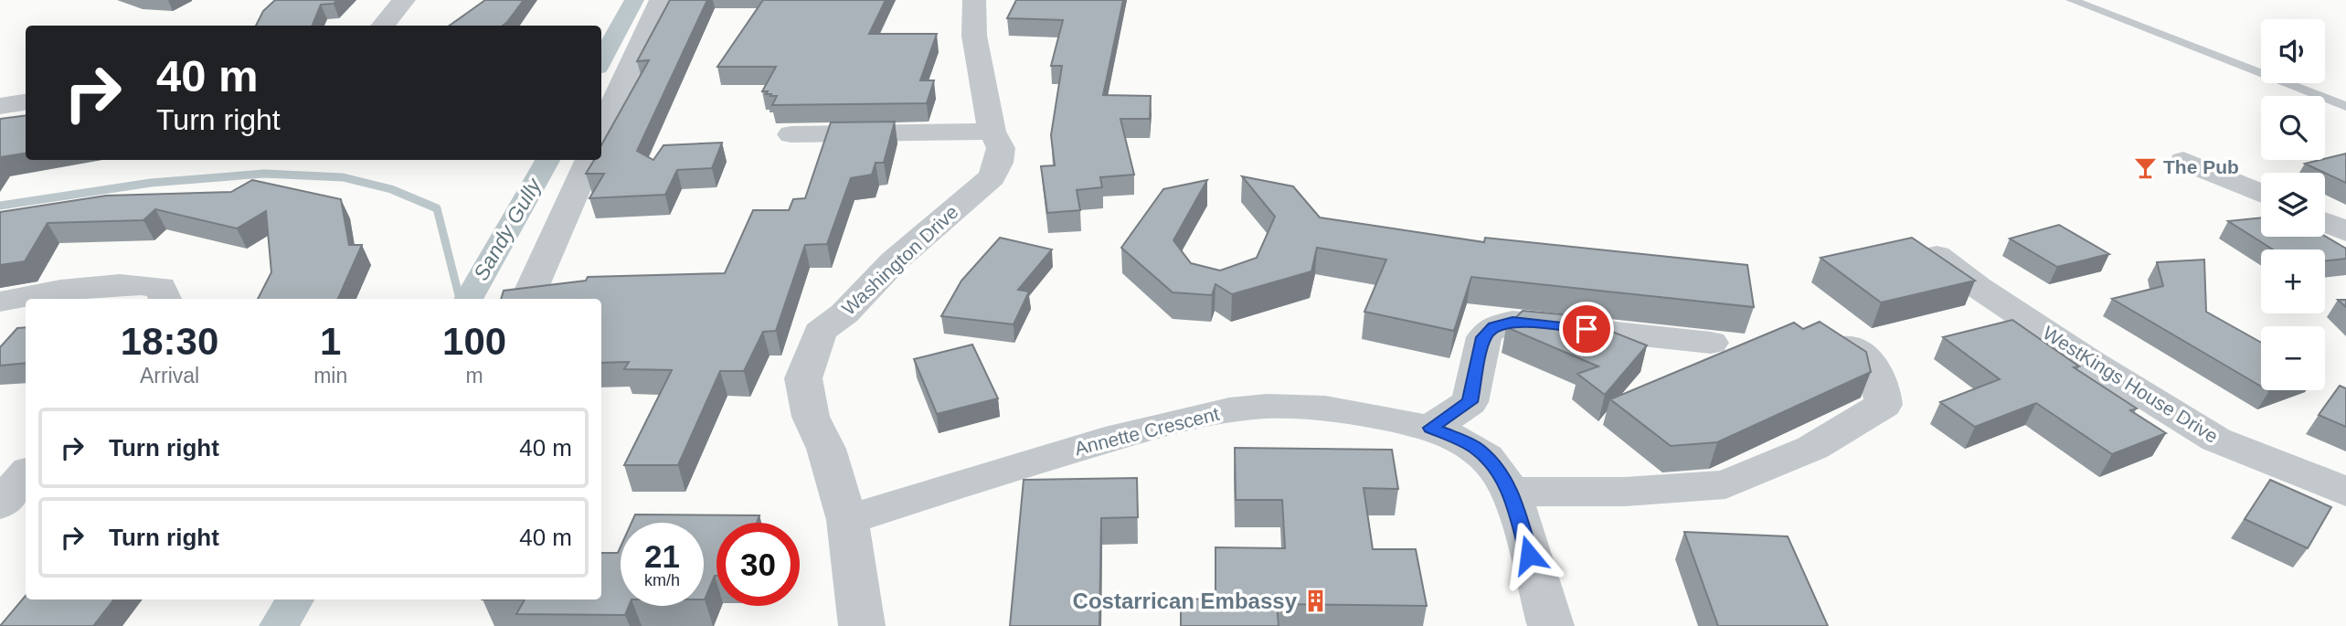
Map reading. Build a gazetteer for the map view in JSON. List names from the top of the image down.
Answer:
{
  "streets": {
    "street": ["Washington Drive", "WestKings House Drive", "Annette Crescent"]
  },
  "crossings": [
    ["Washington Drive", "Annette Crescent"]
  ],
  "water": ["Sandy Gully"],
  "places": {
    "bar": ["The Pub"],
    "building": ["Costarrican Embassy"]
  },
  "page": {
    "map_buttons": ["+", "−"],
    "turn": ["40 m", "Turn right"],
    "eta": [
      "18:30",
      "Arrival",
      "1",
      "min",
      "100",
      "m"
    ],
    "list": [
      {
        "name": "Turn right",
        "value": "40 m"
      },
      {
        "name": "Turn right",
        "value": "40 m"
      }
    ],
    "speed": "21 km/h",
    "limit": "30"
  }
}
